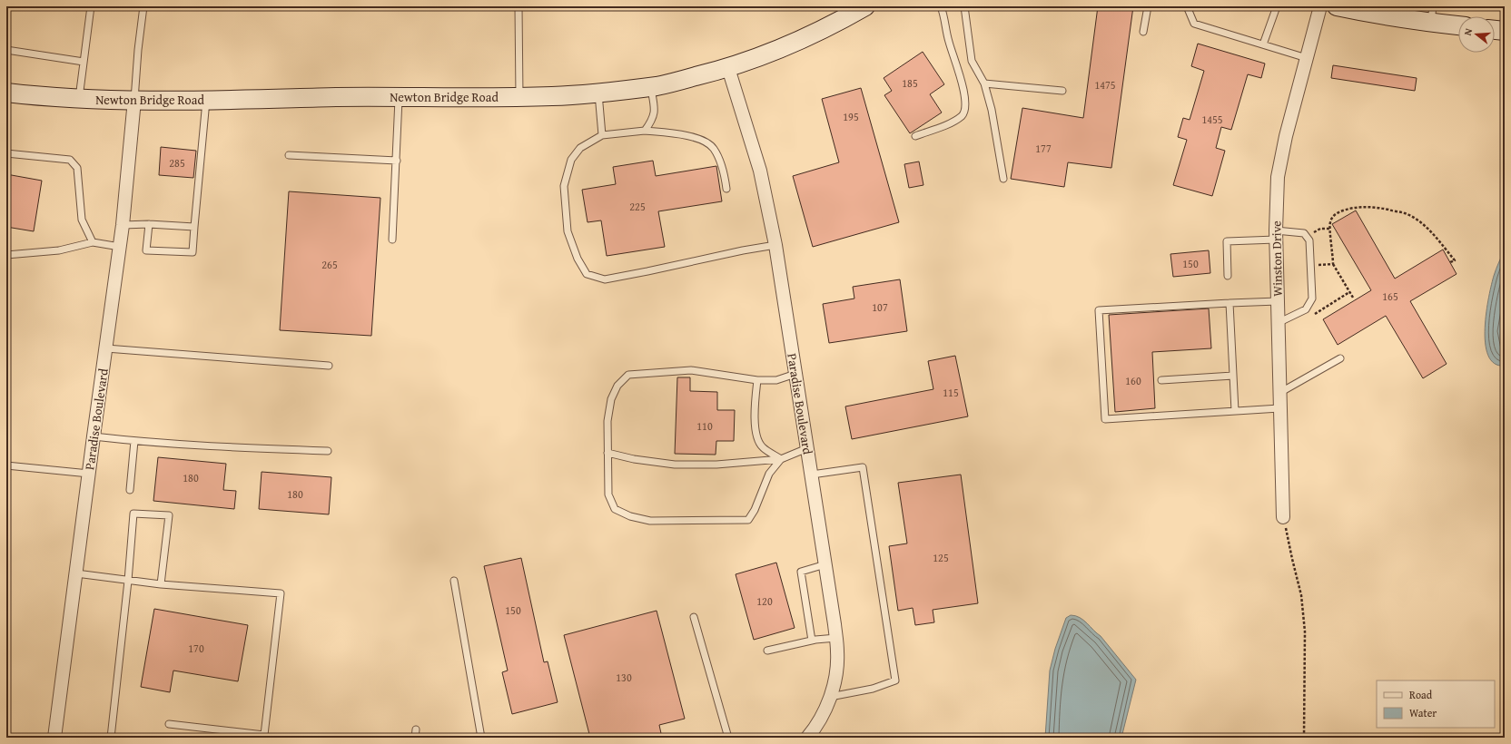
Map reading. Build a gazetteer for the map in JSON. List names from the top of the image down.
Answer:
{
  "streets": {
    "main road": ["Newton Bridge Road"],
    "street": ["Winston Drive", "Paradise Boulevard"]
  },
  "crossings": [
    ["Newton Bridge Road", "Paradise Boulevard"]
  ],
  "house_numbers": [
    "185",
    "1475",
    "195",
    "1455",
    "177",
    "285",
    "225",
    "150",
    "265",
    "165",
    "107",
    "160",
    "115",
    "110",
    "180",
    "180",
    "125",
    "120",
    "150",
    "170",
    "130"
  ],
  "legend": ["Road", "Water"],
  "north": "left"
}
